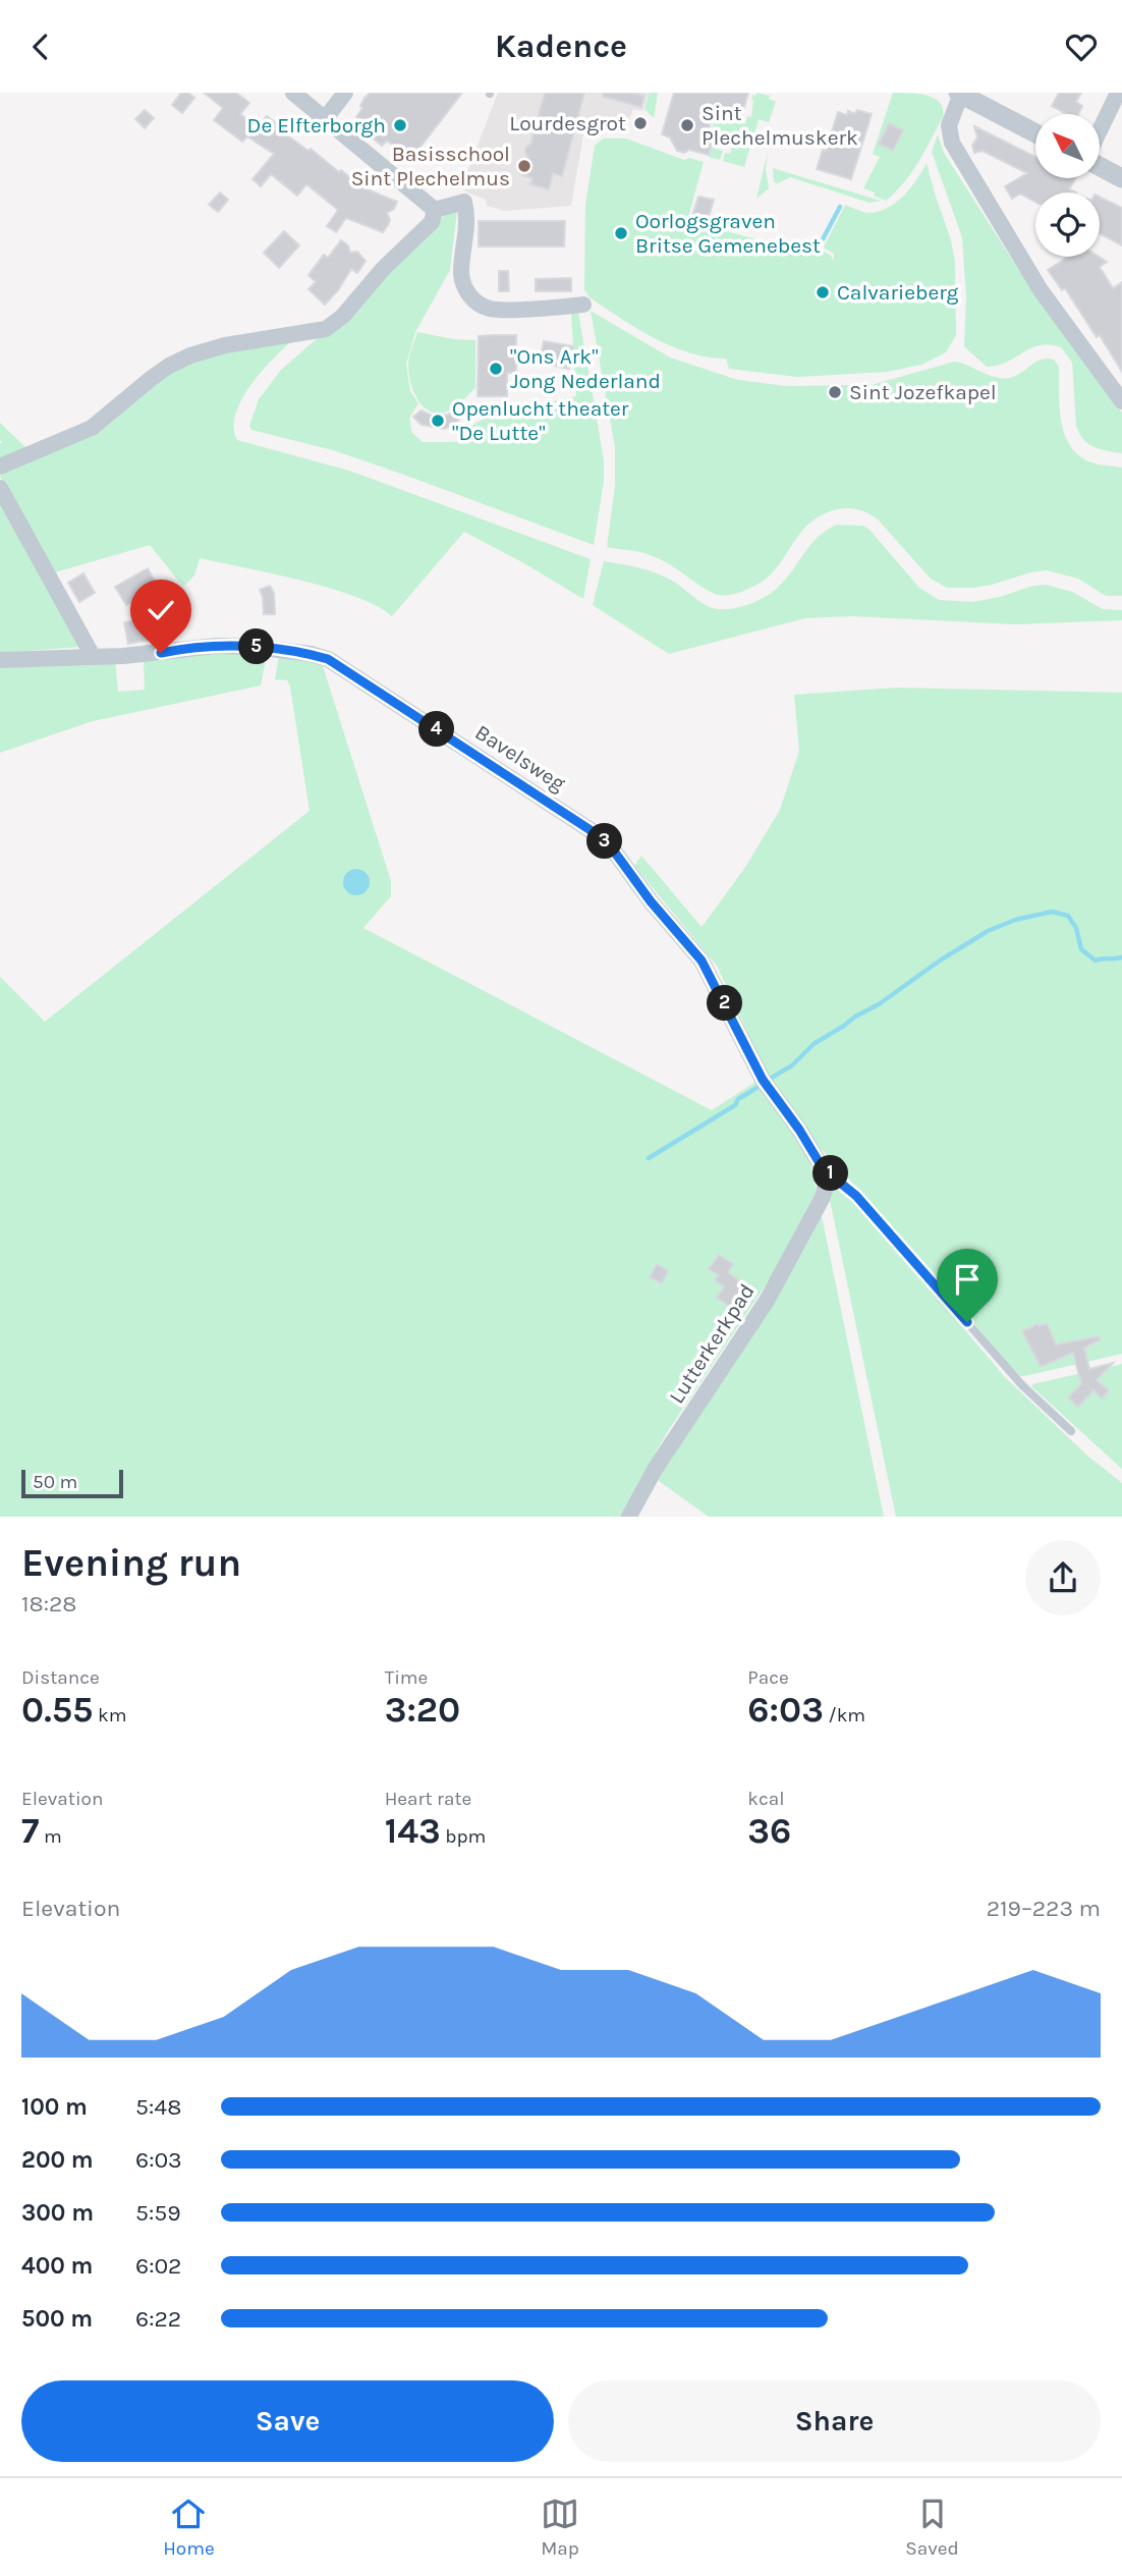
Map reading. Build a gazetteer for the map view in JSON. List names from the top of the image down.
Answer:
{
  "streets": {
    "street": ["Bavelsweg", "Lutterkerkpad"]
  },
  "crossings": [
    ["Bavelsweg", "Lutterkerkpad"]
  ],
  "places": [
    "Lourdesgrot",
    "De Elfterborgh",
    "Sint Plechelmuskerk",
    "Basisschool Sint Plechelmus",
    "Oorlogsgraven Britse Gemenebest",
    "Calvarieberg",
    "\"Ons Ark\" Jong Nederland",
    "Sint Jozefkapel",
    "Openlucht theater \"De Lutte\""
  ],
  "scale_bar": "50 m",
  "north": "top left",
  "page": {
    "header": "Kadence",
    "pins": [
      "5",
      "4",
      "3",
      "2",
      "1"
    ],
    "scale": "50 m",
    "heading": ["Evening run", "18:28"],
    "stats": [
      ["Distance", "0.55 km"],
      ["Time", "3:20"],
      ["Pace", "6:03 /km"],
      ["Elevation", "7 m"],
      ["Heart rate", "143 bpm"],
      ["kcal", "36"]
    ],
    "chart": ["Elevation", "219–223 m"],
    "list": [
      {
        "name": "100 m",
        "note": "5:48"
      },
      {
        "name": "200 m",
        "note": "6:03"
      },
      {
        "name": "300 m",
        "note": "5:59"
      },
      {
        "name": "400 m",
        "note": "6:02"
      },
      {
        "name": "500 m",
        "note": "6:22"
      }
    ],
    "buttons": ["Save", "Share"],
    "tabs": ["Home", "Map", "Saved"]
  }
}
